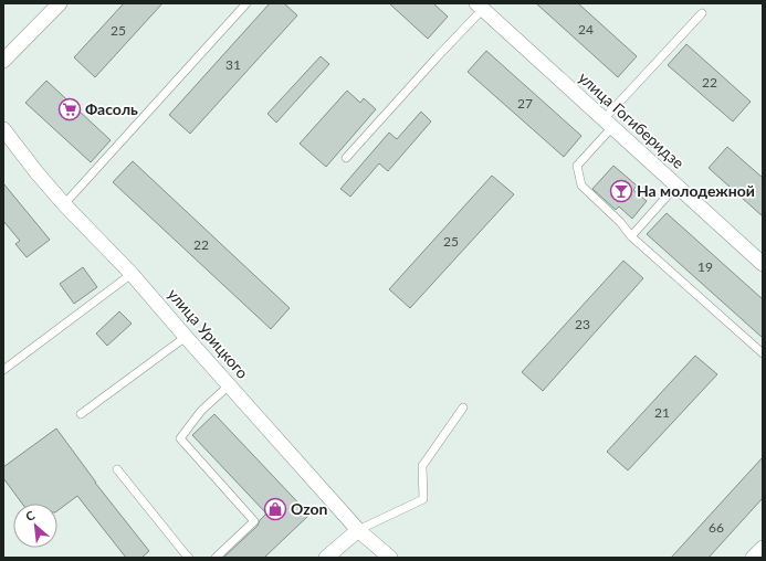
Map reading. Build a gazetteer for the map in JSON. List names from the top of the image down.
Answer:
{
  "streets": {
    "street": ["улица Гогиберидзе", "улица Урицкого"]
  },
  "places": {
    "supermarket": ["Фасоль"],
    "bar": ["На молодежной"],
    "shop": ["Ozon"]
  },
  "house_numbers": [
    "24",
    "25",
    "31",
    "22",
    "27",
    "25",
    "22",
    "19",
    "23",
    "21",
    "66"
  ],
  "north": "top left"
}
